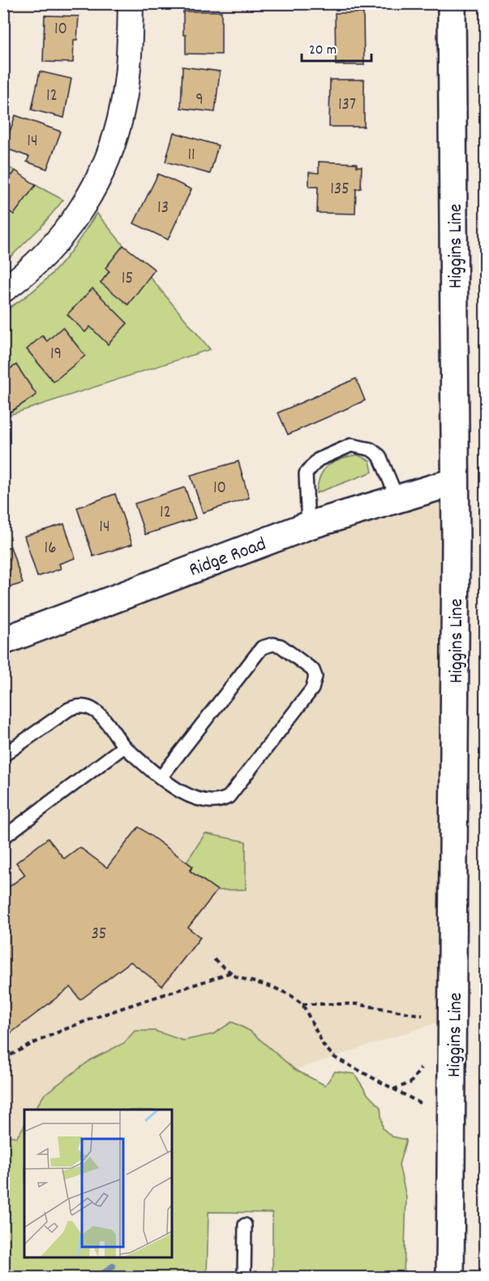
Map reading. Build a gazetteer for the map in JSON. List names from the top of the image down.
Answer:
{
  "streets": {
    "street": ["Higgins Line", "Ridge Road"]
  },
  "crossings": [
    ["Higgins Line", "Ridge Road"]
  ],
  "house_numbers": [
    "10",
    "12",
    "9",
    "137",
    "14",
    "11",
    "135",
    "13",
    "15",
    "19",
    "10",
    "12",
    "14",
    "16",
    "35"
  ],
  "scale_bar": "20 m"
}
